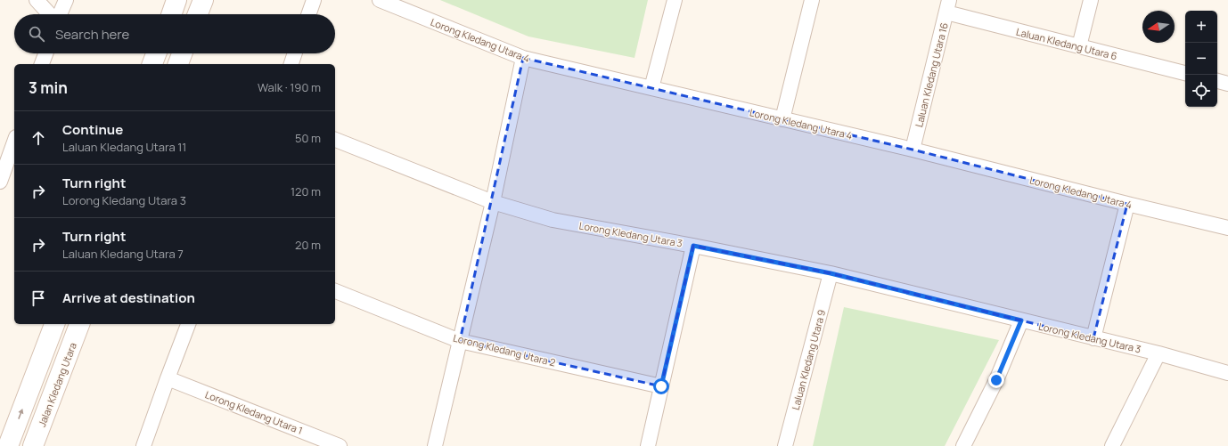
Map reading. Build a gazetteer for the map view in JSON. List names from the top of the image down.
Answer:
{
  "streets": {
    "main road": ["Jalan Kledang Utara"],
    "street": [
      "Lorong Kledang Utara 4",
      "Laluan Kledang Utara 6",
      "Laluan Kledang Utara 16",
      "Lorong Kledang Utara 3",
      "Lorong Kledang Utara 2",
      "Laluan Kledang Utara 9",
      "Lorong Kledang Utara 1"
    ]
  },
  "crossings": [
    ["Lorong Kledang Utara 4", "Laluan Kledang Utara 16"],
    ["Laluan Kledang Utara 6", "Laluan Kledang Utara 16"],
    ["Lorong Kledang Utara 3", "Laluan Kledang Utara 9"]
  ],
  "north": "left",
  "page": {
    "map_buttons": ["+", "−"],
    "search": "Search here",
    "heading": ["3 min", "Walk · 190 m"],
    "list": [
      ["Continue", "Laluan Kledang Utara 11", "50 m"],
      ["Turn right", "Lorong Kledang Utara 3", "120 m"],
      ["Turn right", "Laluan Kledang Utara 7", "20 m"],
      "Arrive at destination"
    ]
  }
}
